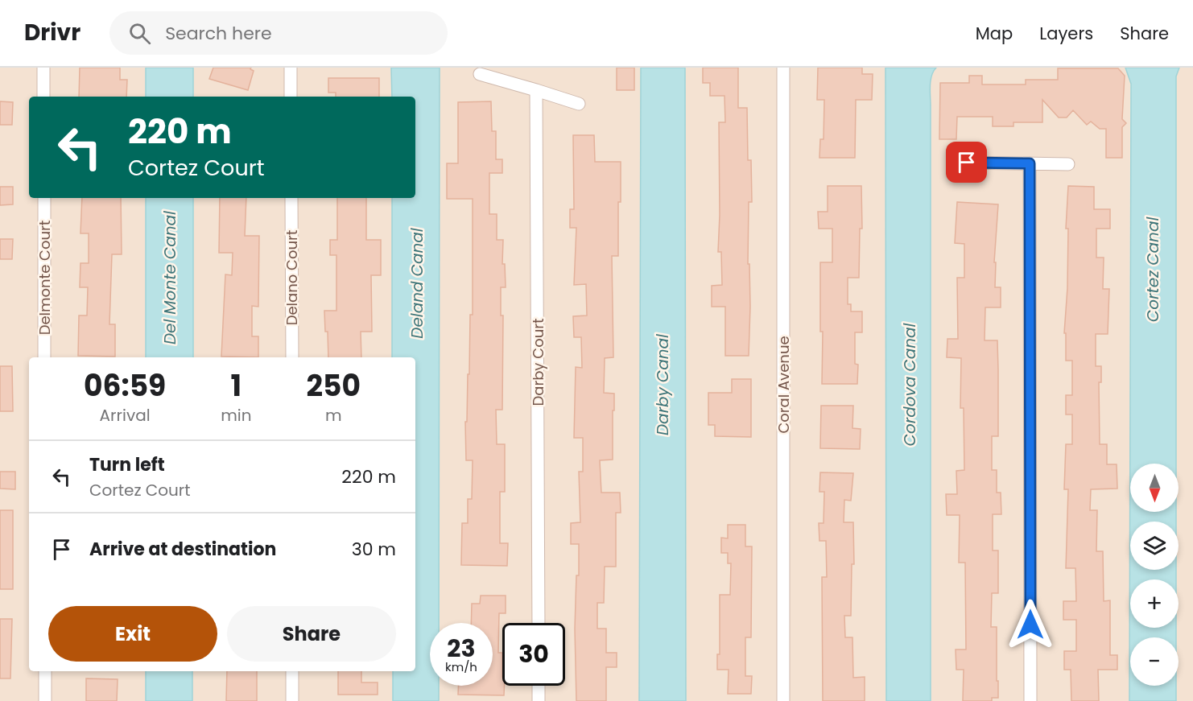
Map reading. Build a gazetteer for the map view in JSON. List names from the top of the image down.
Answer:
{
  "streets": {
    "street": [
      "Delmonte Court",
      "Delano Court",
      "Darby Court",
      "Coral Avenue"
    ]
  },
  "water": [
    "Cortez Canal",
    "Del Monte Canal",
    "Deland Canal",
    "Darby Canal",
    "Cordova Canal"
  ],
  "north": "bottom",
  "page": {
    "header": "Drivr",
    "search": "Search here",
    "nav": ["Map", "Layers", "Share"],
    "turn": ["220 m", "Cortez Court"],
    "eta": [
      "06:59",
      "Arrival",
      "1",
      "min",
      "250",
      "m"
    ],
    "list": [
      {
        "name": "Turn left",
        "note": "Cortez Court",
        "value": "220 m"
      },
      {
        "name": "Arrive at destination",
        "value": "30 m"
      }
    ],
    "map_buttons": ["+", "−"],
    "buttons": ["Exit", "Share"],
    "speed": "23 km/h",
    "limit": "30"
  }
}
